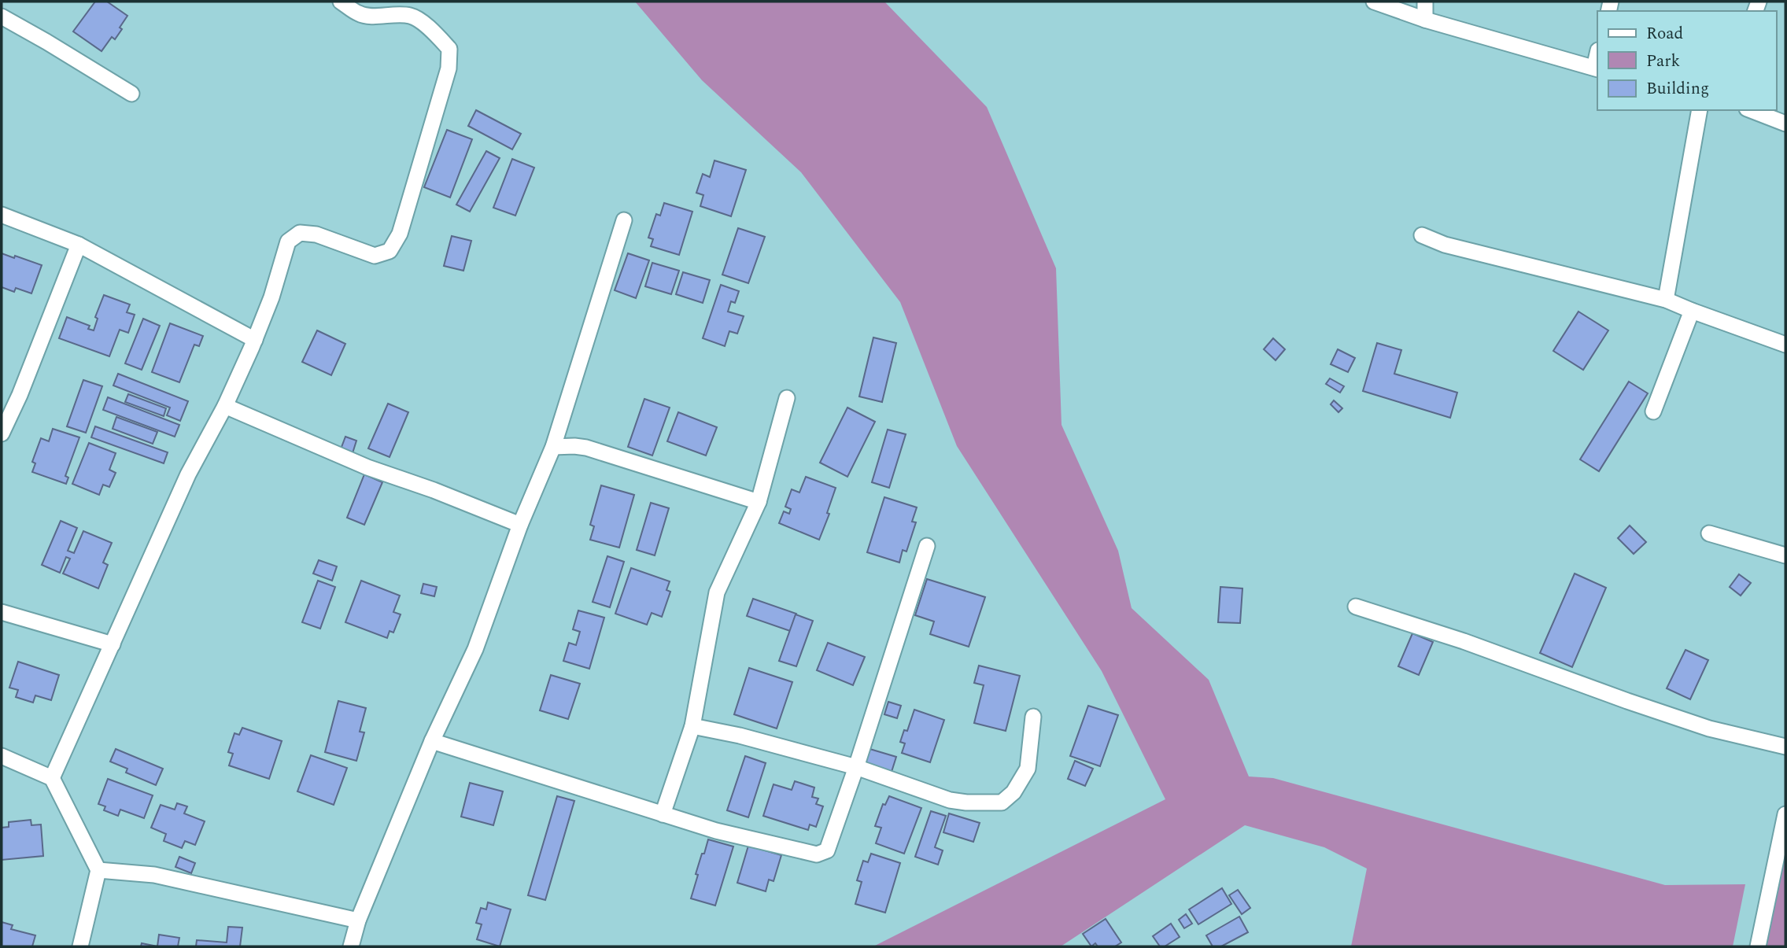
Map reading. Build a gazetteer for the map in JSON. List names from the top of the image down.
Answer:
{
  "legend": ["Road", "Park", "Building"]
}
